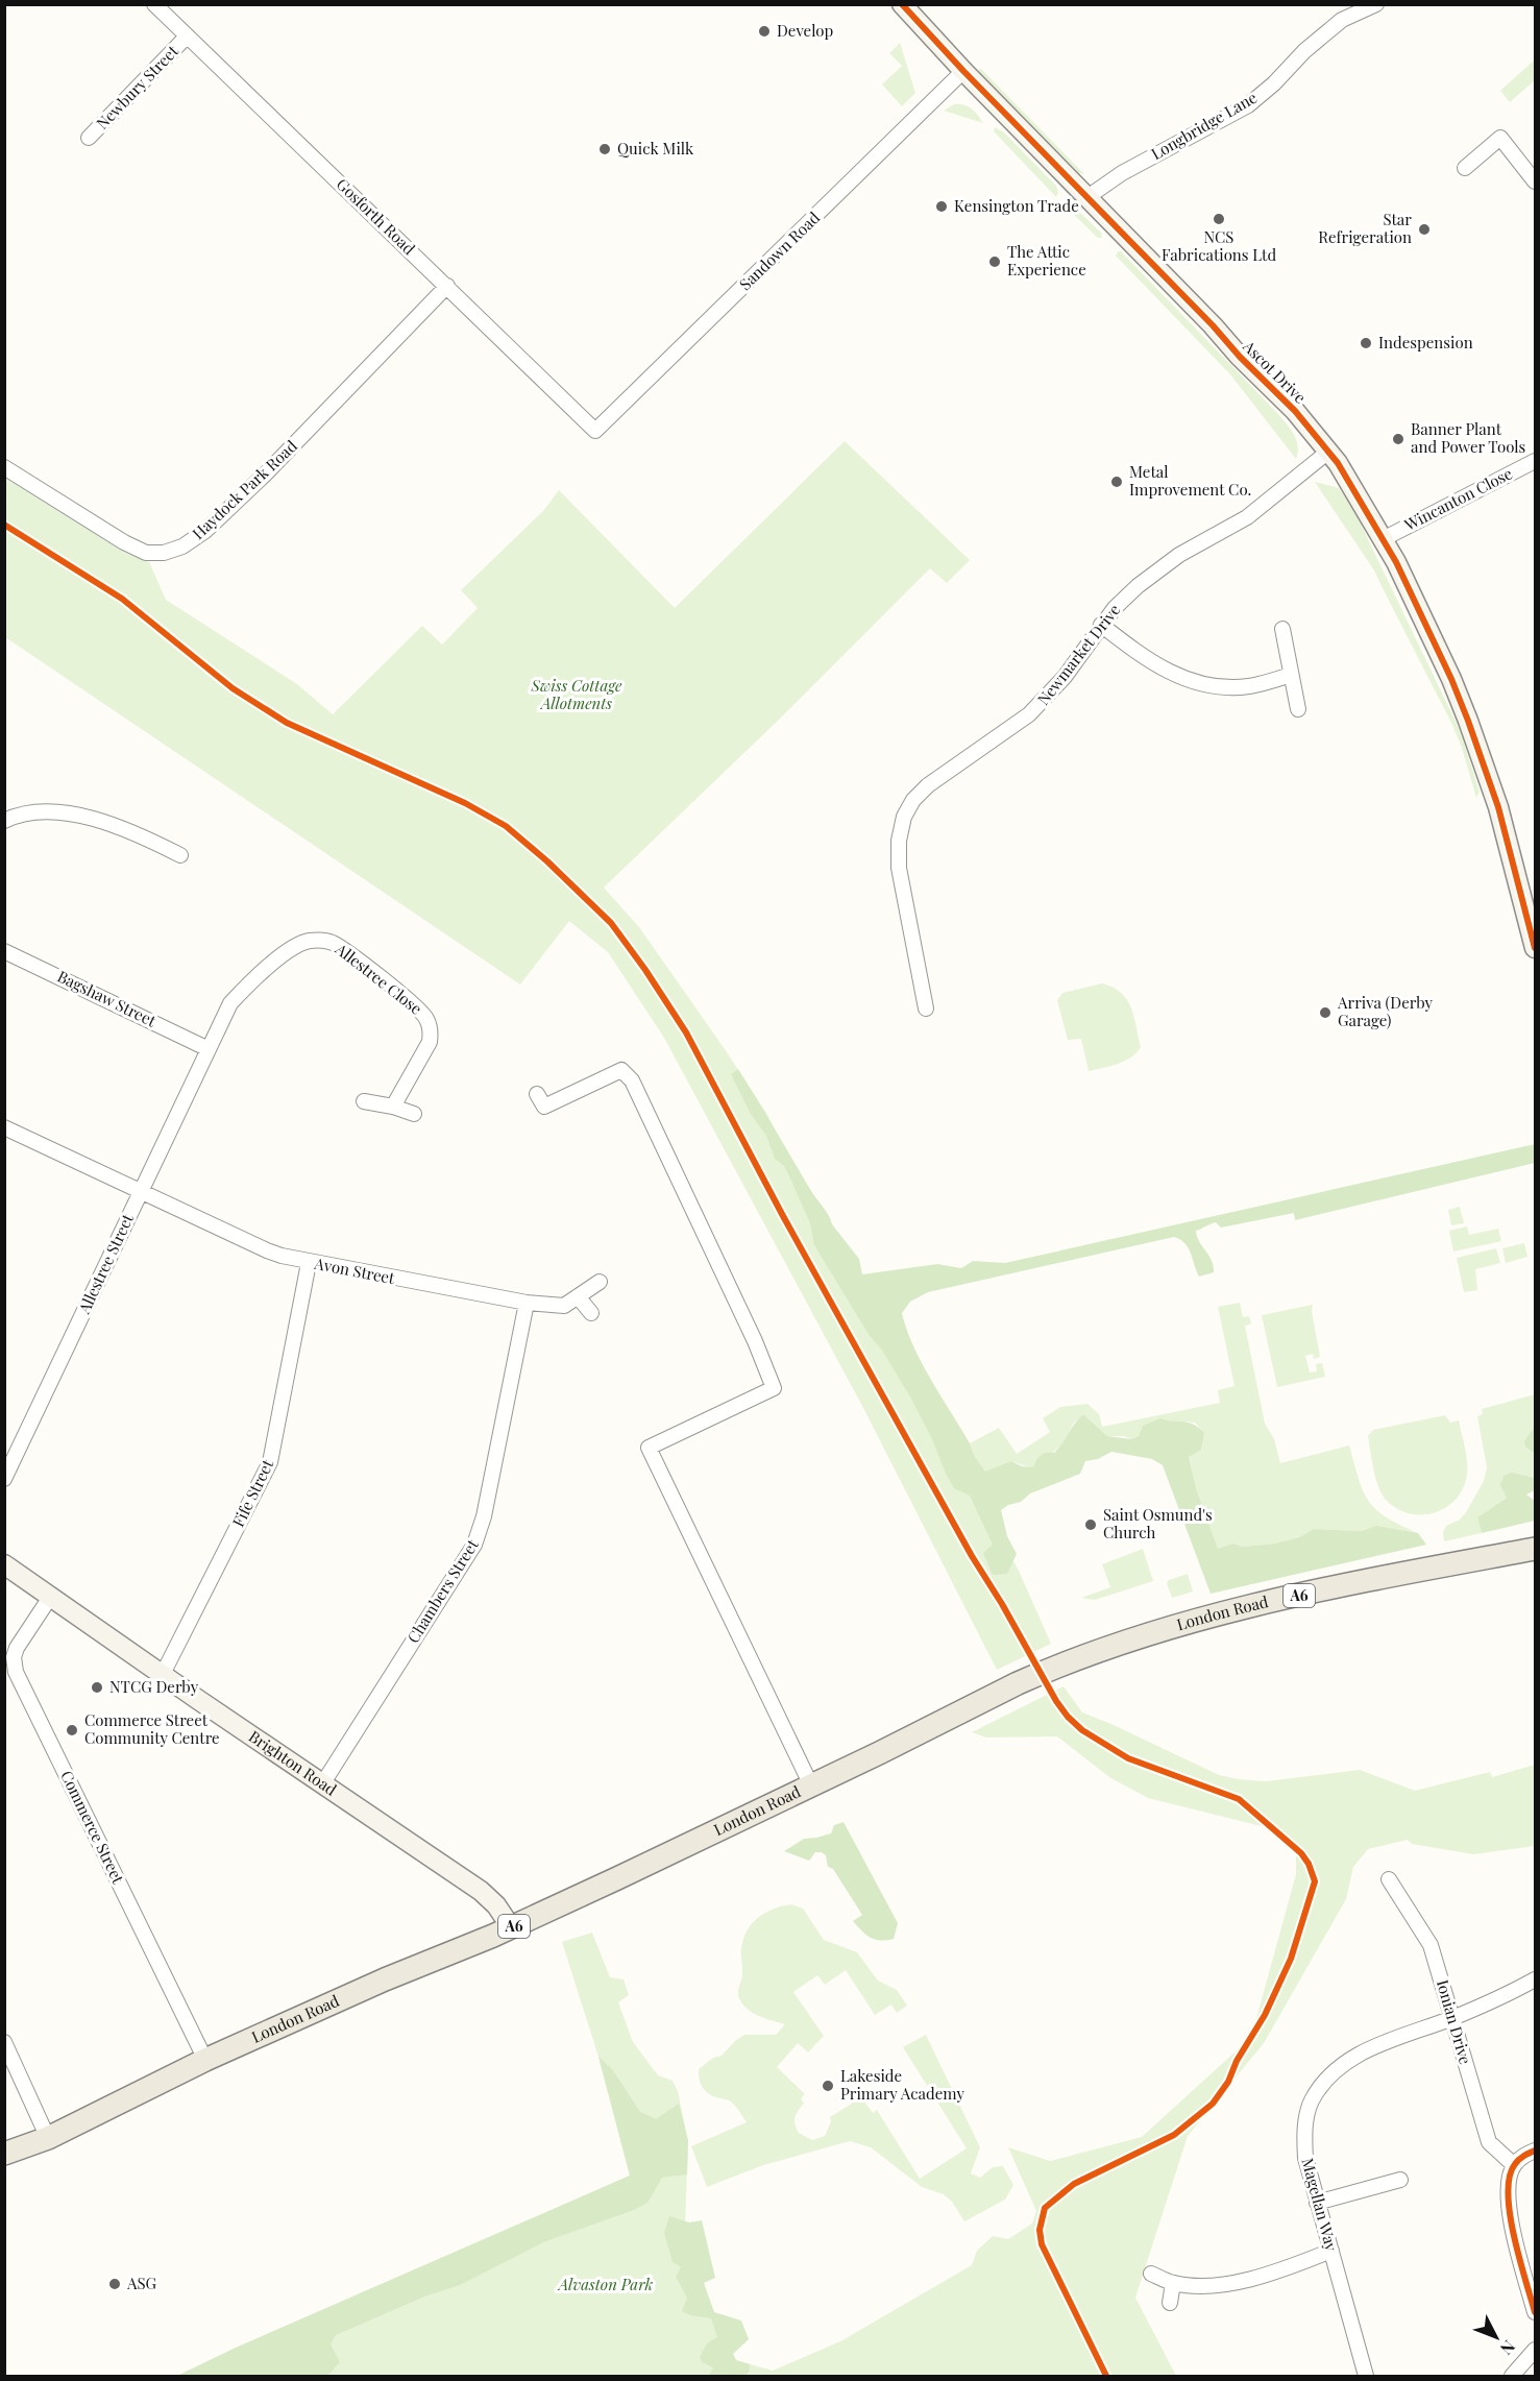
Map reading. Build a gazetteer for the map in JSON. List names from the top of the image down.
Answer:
{
  "streets": {
    "main road": ["A6", "London Road"],
    "street": [
      "Newbury Street",
      "Longbridge Lane",
      "Gosforth Road",
      "Sandown Road",
      "Ascot Drive",
      "Haydock Park Road",
      "Wincanton Close",
      "Newmarket Drive",
      "Allestree Close",
      "Bagshaw Street",
      "Allestree Street",
      "Avon Street",
      "Fife Street",
      "Chambers Street",
      "Brighton Road",
      "Commerce Street",
      "Ionian Drive",
      "Magellan Way"
    ]
  },
  "crossings": [
    ["Newbury Street", "Gosforth Road"],
    ["Longbridge Lane", "Ascot Drive"],
    ["Gosforth Road", "Sandown Road"],
    ["Gosforth Road", "Haydock Park Road"],
    ["Sandown Road", "Ascot Drive"],
    ["Ascot Drive", "Wincanton Close"],
    ["Ascot Drive", "Newmarket Drive"],
    ["Allestree Close", "Bagshaw Street"],
    ["Allestree Close", "Allestree Street"],
    ["Bagshaw Street", "Allestree Street"],
    ["Allestree Street", "Avon Street"],
    ["Avon Street", "Fife Street"],
    ["Avon Street", "Chambers Street"],
    ["Fife Street", "Brighton Road"],
    ["Chambers Street", "Brighton Road"],
    ["London Road", "Brighton Road"],
    ["London Road", "Commerce Street"],
    ["Brighton Road", "Commerce Street"],
    ["Ionian Drive", "Magellan Way"]
  ],
  "parks": ["Swiss Cottage Allotments", "Alvaston Park"],
  "places": [
    "Develop",
    "Quick Milk",
    "Kensington Trade",
    "NCS Fabrications Ltd",
    "Star Refrigeration",
    "The Attic Experience",
    "Indespension",
    "Banner Plant and Power Tools",
    "Metal Improvement Co.",
    "Arriva (Derby Garage)",
    "Saint Osmund's Church",
    "NTCG Derby",
    "Commerce Street Community Centre",
    "Lakeside Primary Academy",
    "ASG"
  ],
  "north": "bottom right"
}
